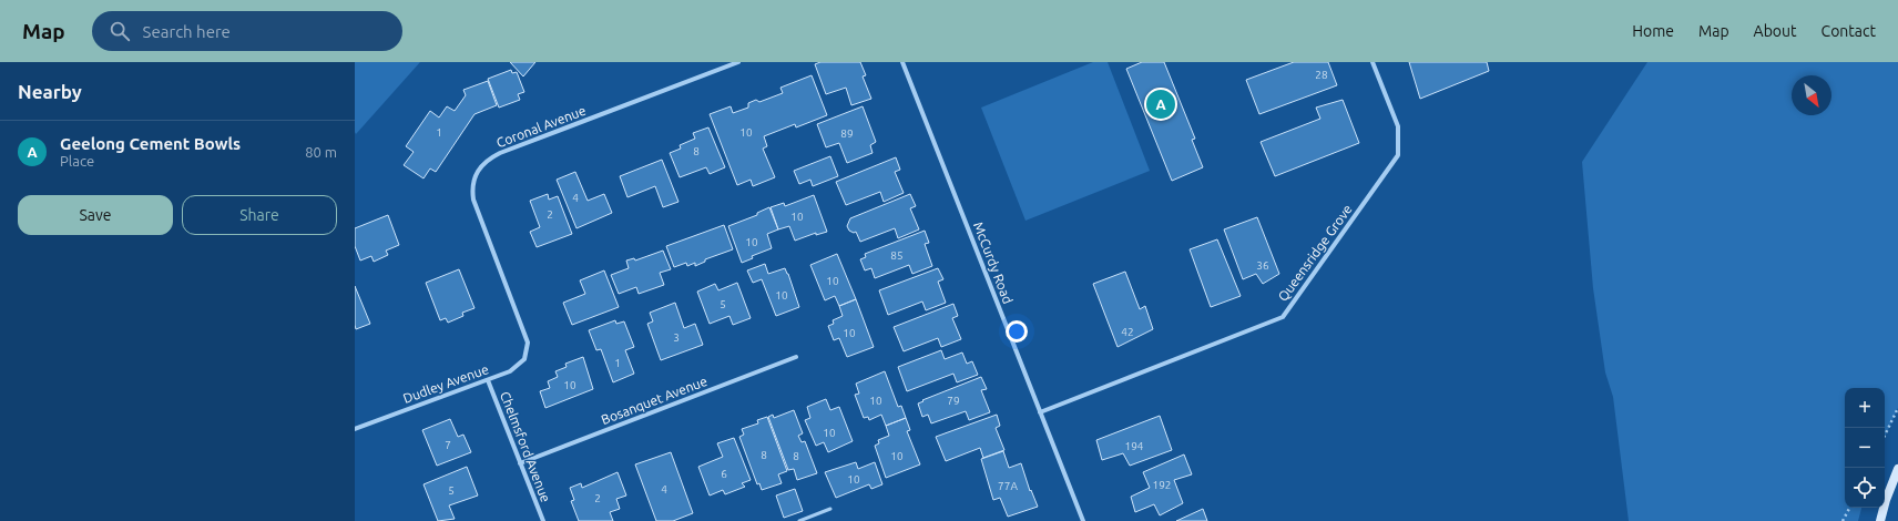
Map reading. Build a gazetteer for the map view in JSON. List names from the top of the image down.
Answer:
{
  "streets": {
    "street": [
      "Coronal Avenue",
      "Queensridge Grove",
      "McCurdy Road",
      "Dudley Avenue",
      "Bosanquet Avenue",
      "Chelmsford Avenue"
    ]
  },
  "crossings": [
    ["Coronal Avenue", "Dudley Avenue"],
    ["Queensridge Grove", "McCurdy Road"],
    ["Dudley Avenue", "Chelmsford Avenue"],
    ["Bosanquet Avenue", "Chelmsford Avenue"]
  ],
  "house_numbers": [
    "28",
    "1",
    "10",
    "89",
    "8",
    "4",
    "2",
    "10",
    "10",
    "85",
    "36",
    "10",
    "10",
    "5",
    "42",
    "10",
    "3",
    "1",
    "10",
    "10",
    "79",
    "10",
    "7",
    "194",
    "8",
    "8",
    "10",
    "6",
    "10",
    "192",
    "77A",
    "4",
    "5",
    "2"
  ],
  "north": "bottom right",
  "page": {
    "header": "Map",
    "search": "Search here",
    "nav": [
      "Home",
      "Map",
      "About",
      "Contact"
    ],
    "heading": "Nearby",
    "pins": "A",
    "list": [
      {
        "mark": "A",
        "name": "Geelong Cement Bowls",
        "note": "Place",
        "value": "80 m"
      }
    ],
    "buttons": ["Save", "Share"],
    "map_buttons": ["+", "−"]
  }
}
